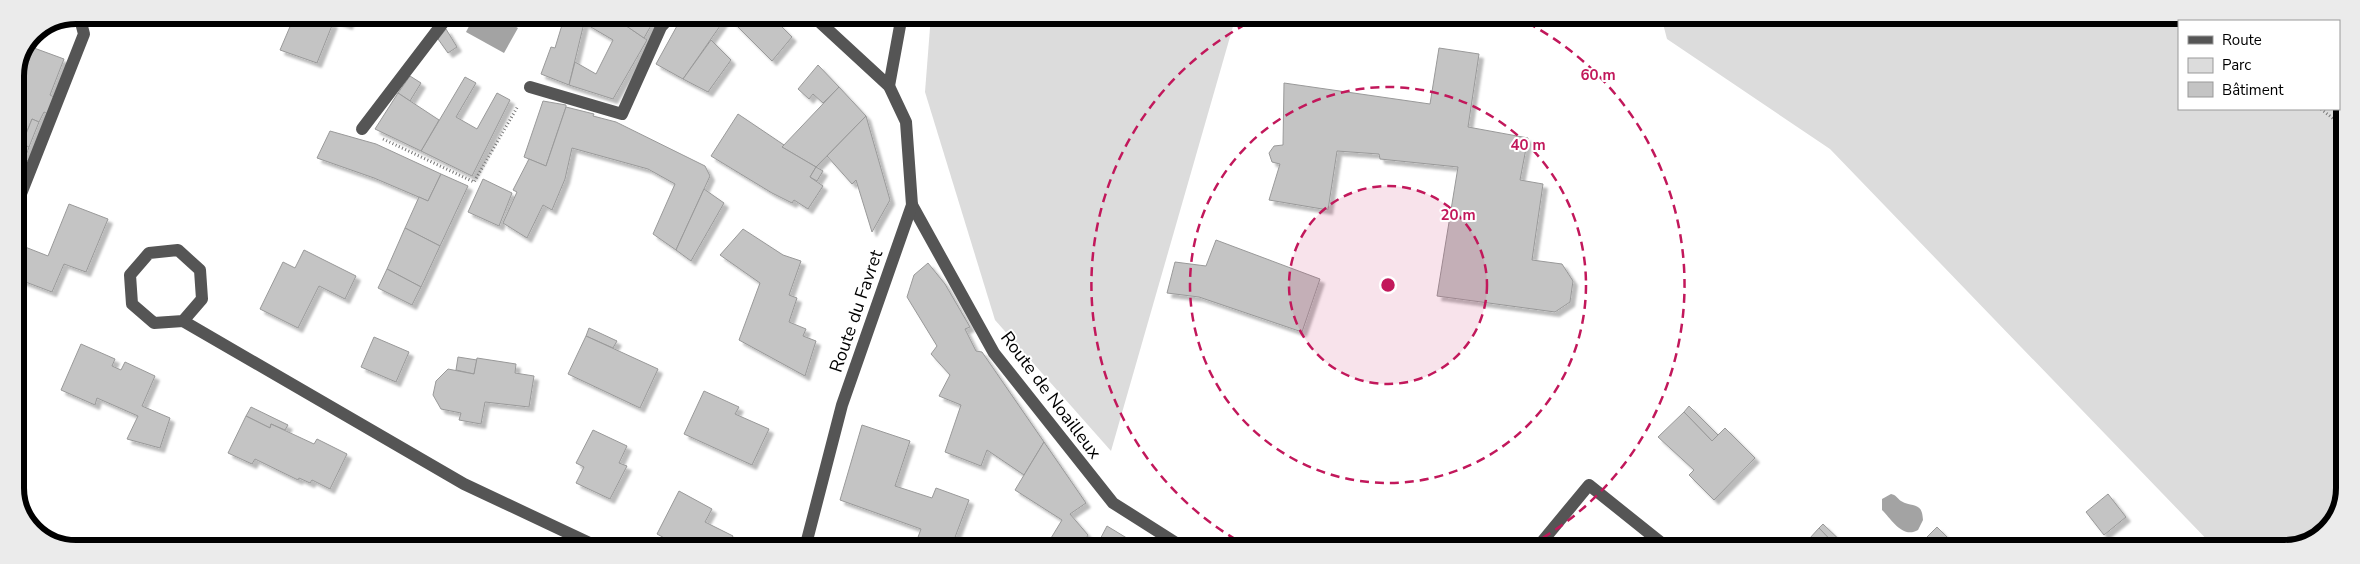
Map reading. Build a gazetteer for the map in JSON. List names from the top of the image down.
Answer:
{
  "streets": {
    "street": ["Route du Favret", "Route de Noailleux"]
  },
  "crossings": [
    ["Route du Favret", "Route de Noailleux"]
  ],
  "legend": ["Route", "Parc", "Bâtiment"],
  "rings": ["60 m", "40 m", "20 m"]
}
